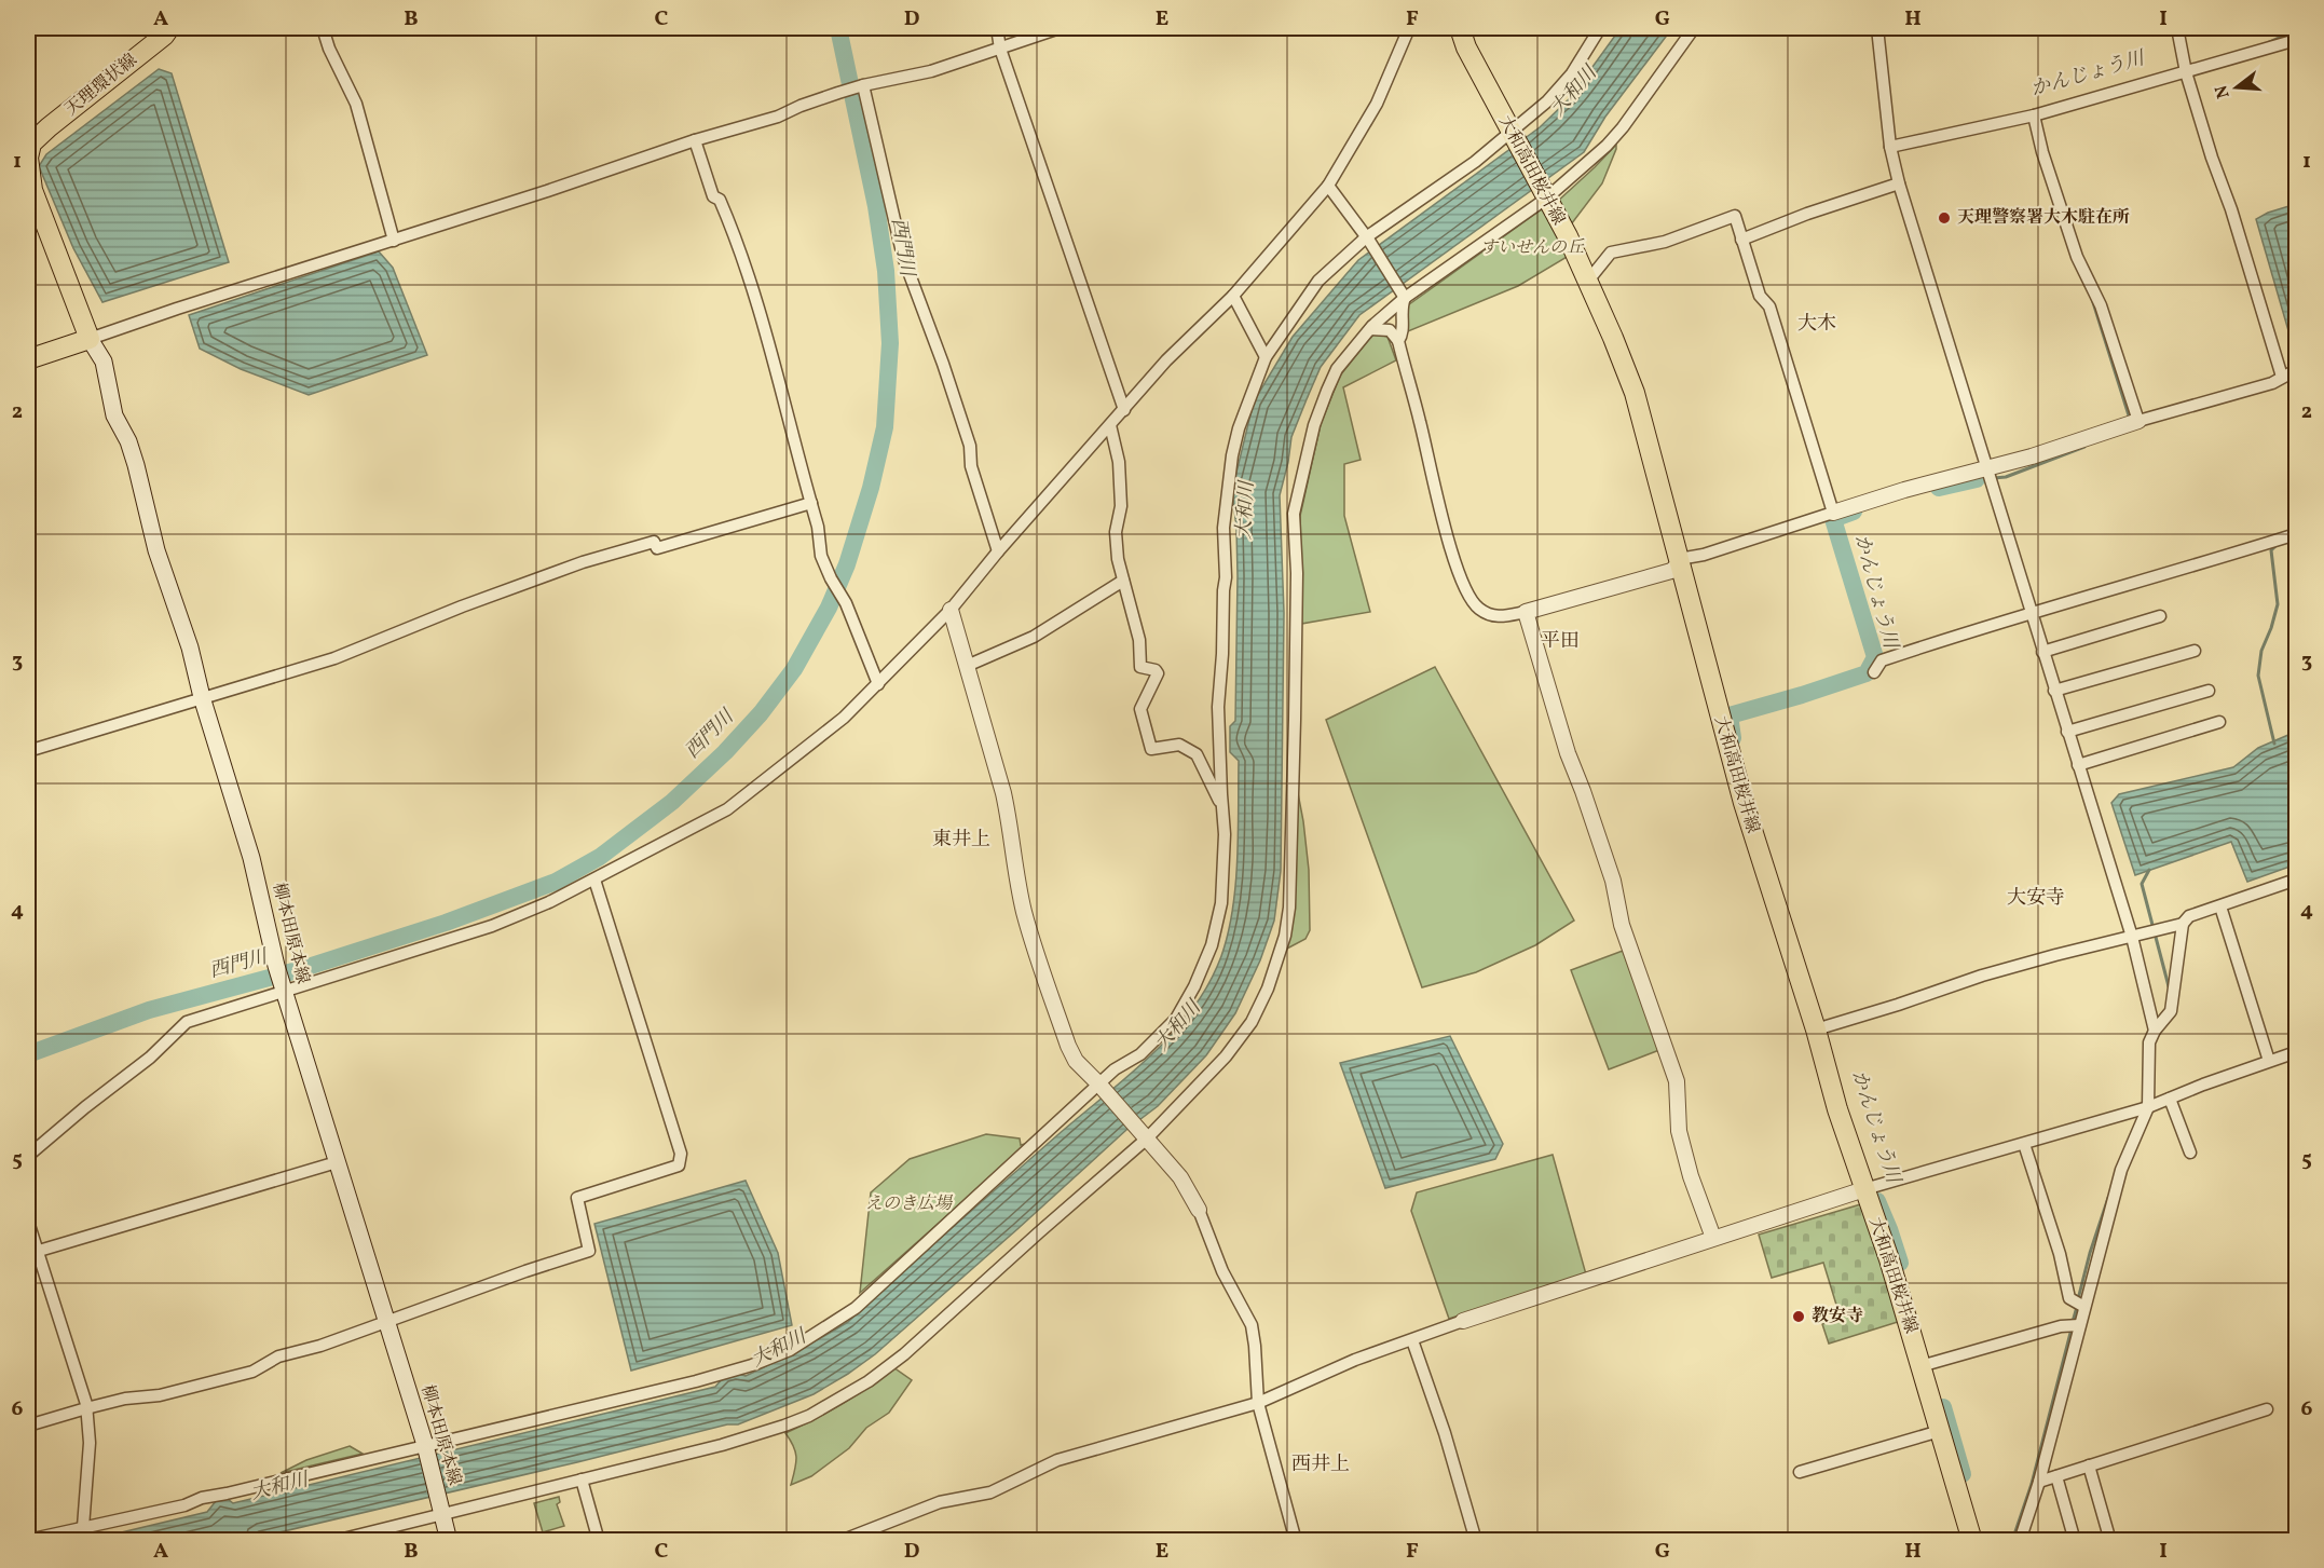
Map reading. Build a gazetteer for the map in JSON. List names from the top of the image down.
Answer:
{
  "streets": {
    "main road": ["天理環状線", "大和高田桜井線", "柳本田原本線"]
  },
  "crossings": [
    ["天理環状線", "柳本田原本線"]
  ],
  "districts": [
    "大木",
    "平田",
    "東井上",
    "大安寺",
    "西井上"
  ],
  "water": ["かんじょう川", "大和川", "西門川"],
  "parks": ["すいせんの丘", "えのき広場"],
  "places": ["天理警察署大木駐在所", "教安寺"],
  "north": "left",
  "grid": {
    "columns": [
      "A",
      "B",
      "C",
      "D",
      "E",
      "F",
      "G",
      "H",
      "I"
    ],
    "rows": [
      "1",
      "2",
      "3",
      "4",
      "5",
      "6"
    ]
  }
}
